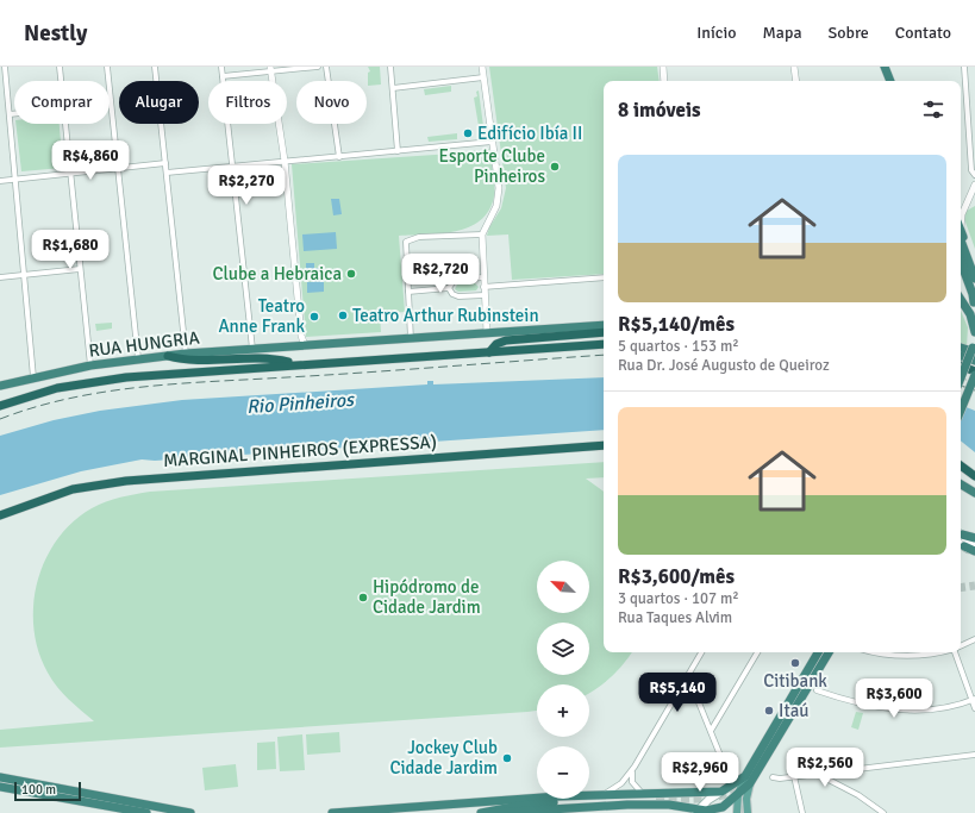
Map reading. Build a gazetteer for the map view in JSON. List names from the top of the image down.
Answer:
{
  "streets": {
    "highway": ["RUA HUNGRIA", "MARGINAL PINHEIROS (EXPRESSA)"]
  },
  "water": ["Rio Pinheiros"],
  "places": [
    "Edifício Ibía II",
    "Esporte Clube Pinheiros",
    "Clube a Hebraica",
    "Teatro Arthur Rubinstein",
    "Teatro Anne Frank",
    "Hipódromo de Cidade Jardim",
    "Citibank",
    "Itaú",
    "Jockey Club Cidade Jardim"
  ],
  "scale_bar": "100 m",
  "north": "top left",
  "page": {
    "header": "Nestly",
    "nav": [
      "Início",
      "Mapa",
      "Sobre",
      "Contato"
    ],
    "chip": [
      "Comprar",
      "Alugar",
      "Filtros",
      "Novo"
    ],
    "heading": "8 imóveis",
    "list": [
      {
        "name": "R$5,140/mês",
        "note": "5 quartos · 153 m² · Rua Dr. José Augusto de Queiroz"
      },
      {
        "name": "R$3,600/mês",
        "note": "3 quartos · 107 m² · Rua Taques Alvim"
      }
    ],
    "price": [
      "R$4,860",
      "R$2,270",
      "R$1,680",
      "R$2,720",
      "R$5,140",
      "R$3,600",
      "R$2,560",
      "R$2,960"
    ],
    "map_buttons": ["+", "−"],
    "scale": "100 m"
  }
}
